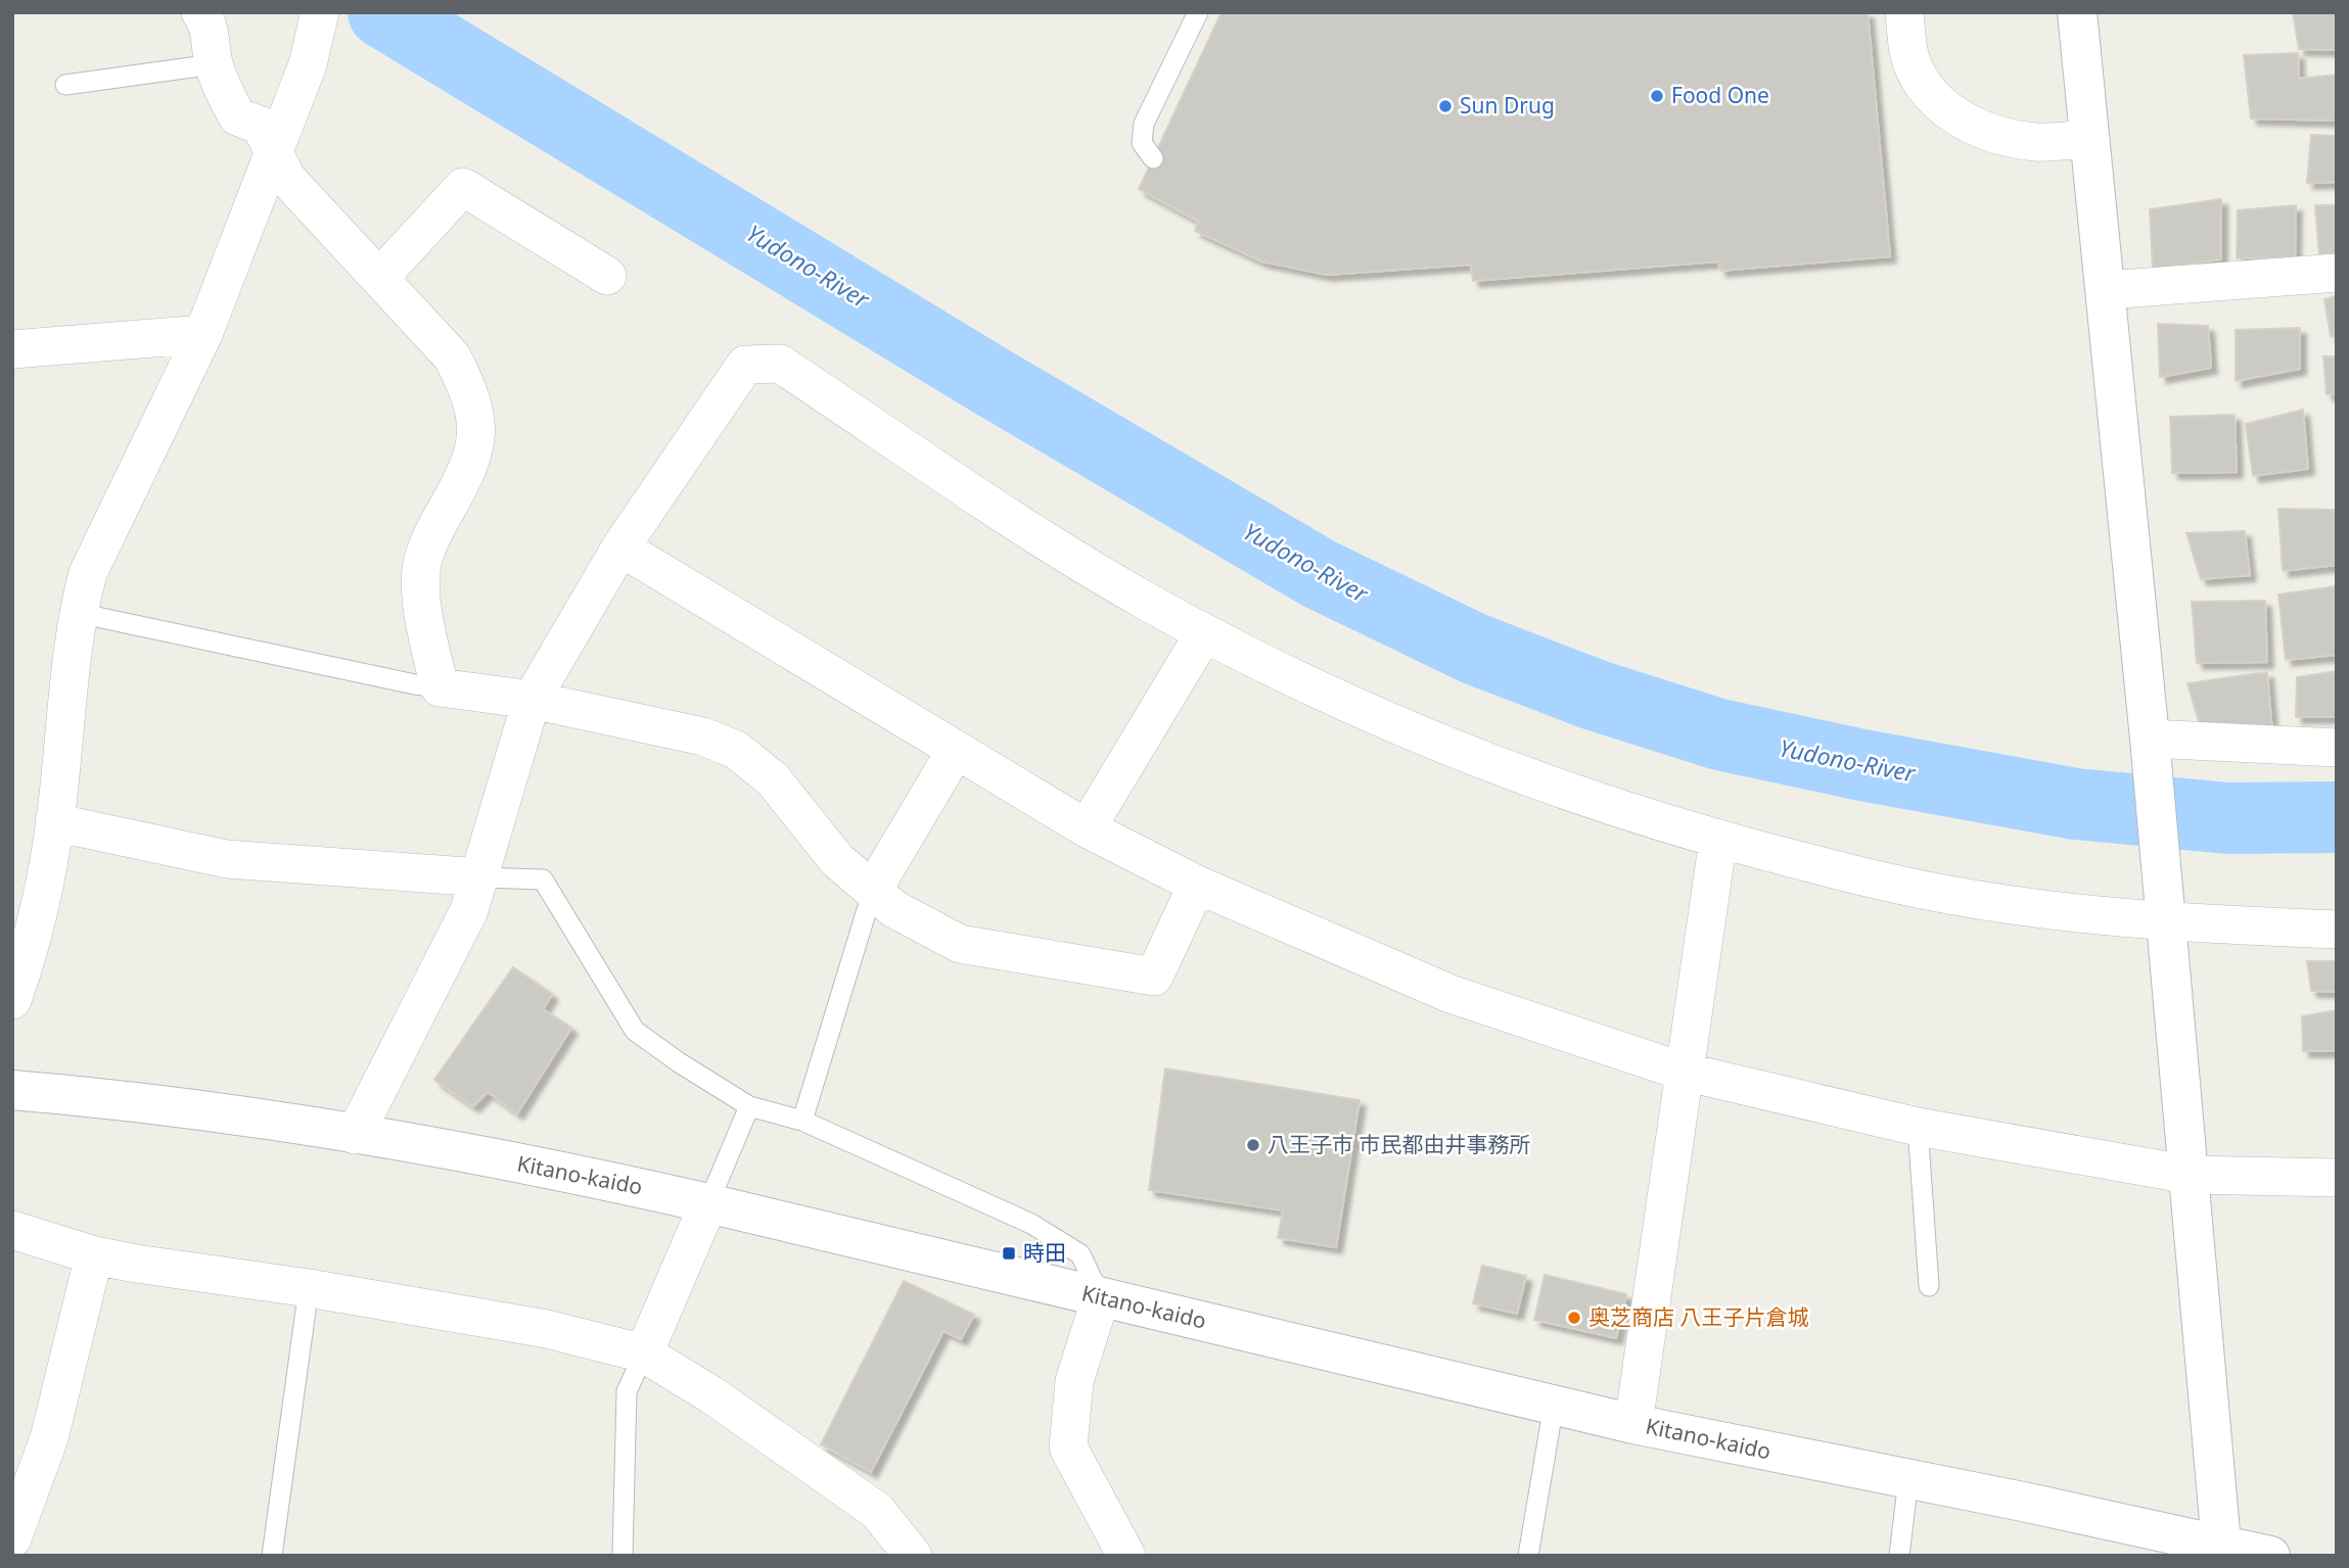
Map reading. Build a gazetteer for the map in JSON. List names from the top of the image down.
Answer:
{
  "streets": {
    "main road": ["Kitano-kaido"]
  },
  "water": ["Yudono-River"],
  "places": {
    "other": [
      "Food One",
      "Sun Drug",
      "八王子市 市民都由井事務所",
      "奥芝商店 八王子片倉城"
    ],
    "transit": ["時田"]
  }
}
